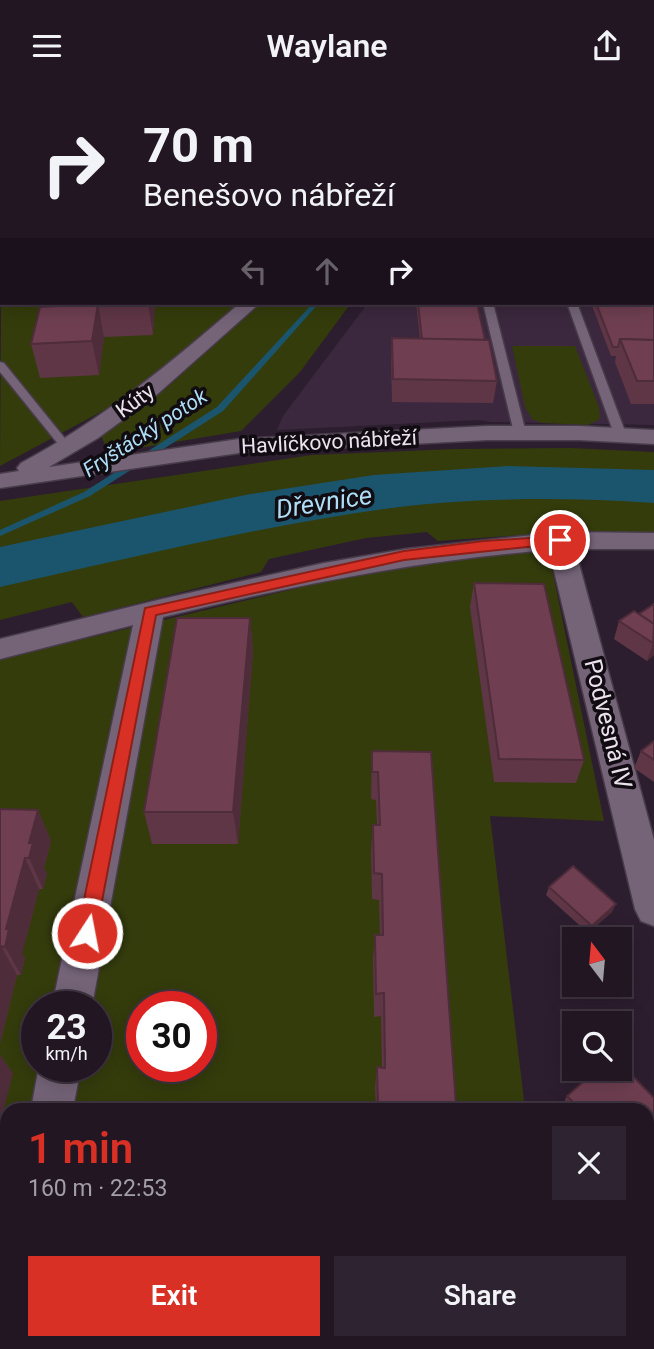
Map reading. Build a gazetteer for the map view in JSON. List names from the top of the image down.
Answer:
{
  "streets": {
    "street": ["Kúty", "Havlíčkovo nábřeží", "Podvesná IV"]
  },
  "crossings": [
    ["Kúty", "Havlíčkovo nábřeží"]
  ],
  "water": ["Fryštácký potok", "Dřevnice"],
  "north": "top",
  "page": {
    "header": "Waylane",
    "turn": ["70 m", "Benešovo nábřeží"],
    "speed": "23 km/h",
    "limit": "30",
    "heading": ["1 min", "160 m · 22:53"],
    "buttons": ["Exit", "Share"]
  }
}
